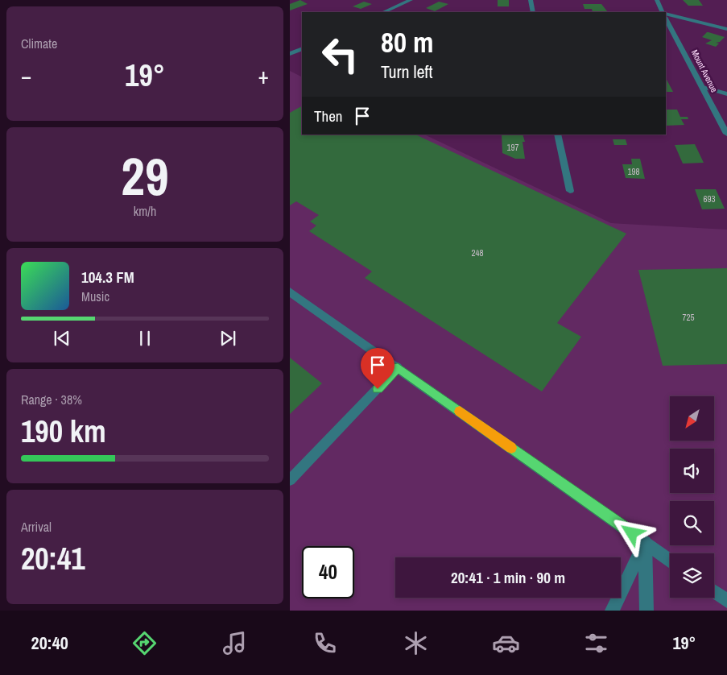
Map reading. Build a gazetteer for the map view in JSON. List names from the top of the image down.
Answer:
{
  "streets": {
    "street": ["Mount Avenue"]
  },
  "house_numbers": [
    "197",
    "198",
    "693",
    "248",
    "725"
  ],
  "north": "bottom left",
  "page": {
    "tile": [
      "Climate",
      ["29", "km/h"],
      ["Range · 38%", "190 km"],
      ["Arrival", "20:41"]
    ],
    "turn": ["80 m", "Turn left"],
    "heat": ["−", "19°", "+"],
    "then": "Then",
    "song": ["104.3 FM", "Music"],
    "limit": "40",
    "trip": "20:41 · 1 min · 90 m",
    "tabs": ["20:40", "19°"]
  }
}
